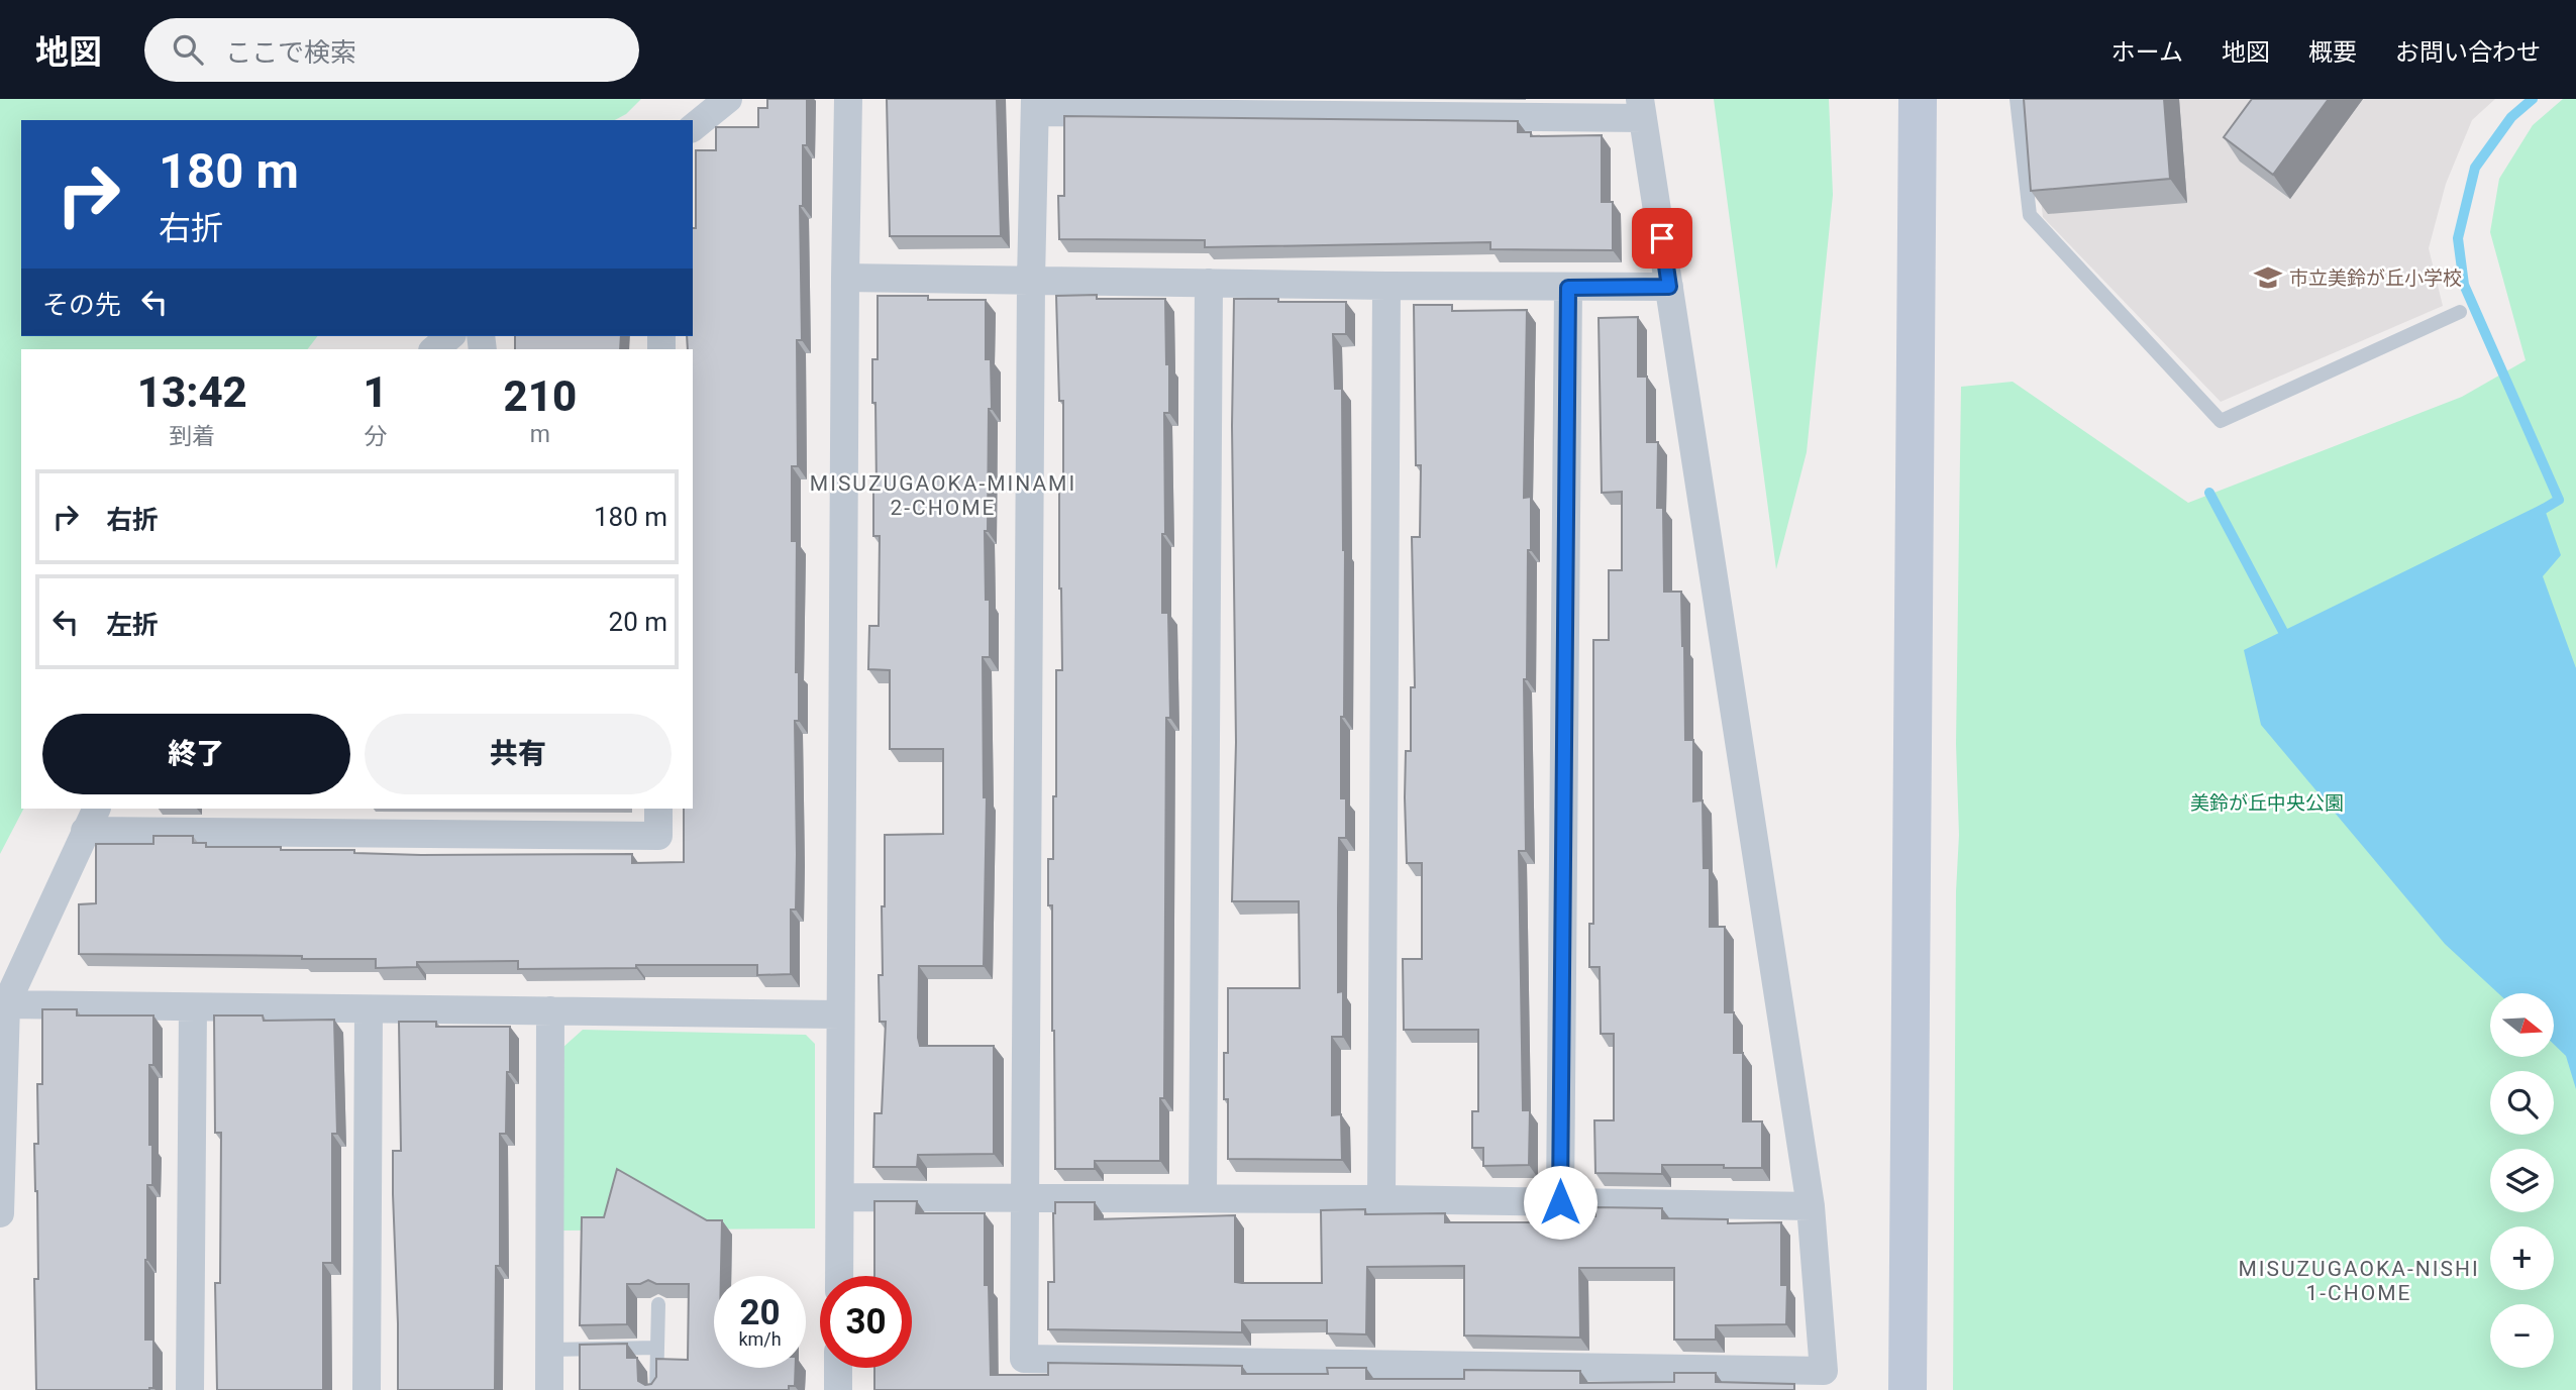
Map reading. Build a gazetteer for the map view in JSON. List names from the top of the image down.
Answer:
{
  "districts": ["MISUZUGAOKA-MINAMI 2-CHOME", "MISUZUGAOKA-NISHI 1-CHOME"],
  "parks": ["美鈴が丘中央公園"],
  "places": {
    "school or university": ["市立美鈴が丘小学校"]
  },
  "north": "right",
  "page": {
    "header": "地図",
    "search": "ここで検索",
    "nav": [
      "ホーム",
      "地図",
      "概要",
      "お問い合わせ"
    ],
    "turn": ["180 m", "右折"],
    "then": "その先",
    "eta": [
      "13:42",
      "到着",
      "1",
      "分",
      "210",
      "m"
    ],
    "list": [
      {
        "name": "右折",
        "value": "180 m"
      },
      {
        "name": "左折",
        "value": "20 m"
      }
    ],
    "buttons": ["終了", "共有"],
    "map_buttons": ["+", "−"],
    "speed": "20 km/h",
    "limit": "30"
  }
}
